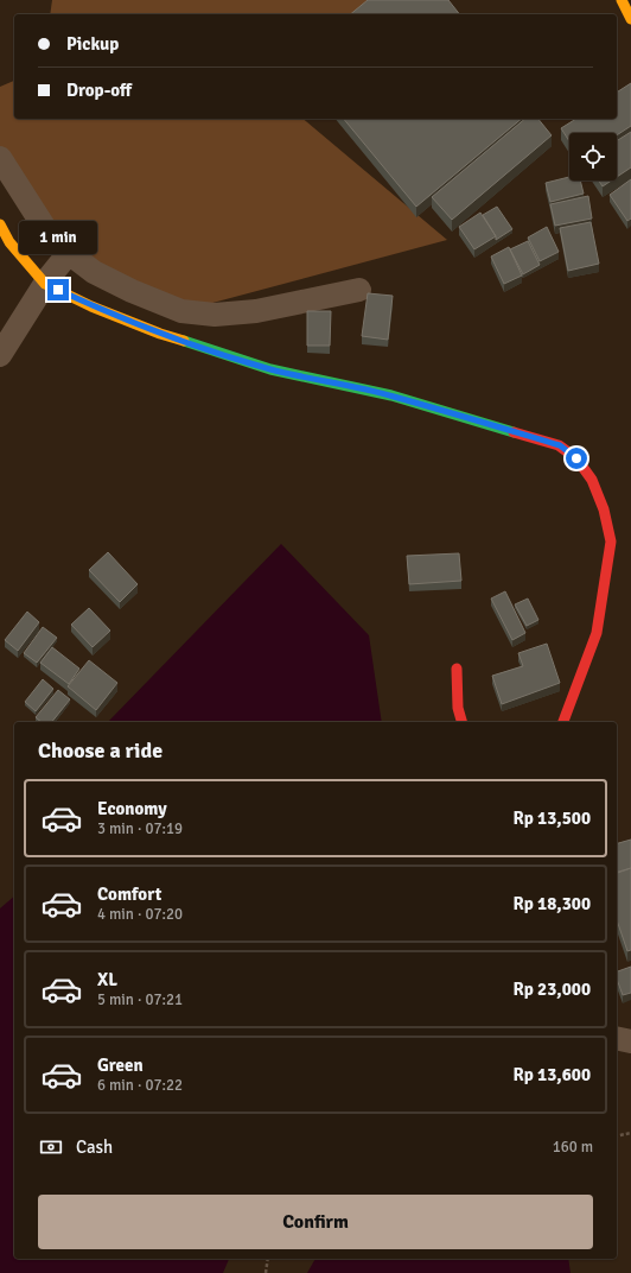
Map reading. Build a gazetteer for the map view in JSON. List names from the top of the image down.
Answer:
{
  "page": {
    "banner": ["Pickup", "Drop-off"],
    "bubble": "1 min",
    "heading": "Choose a ride",
    "list": [
      {
        "name": "Economy",
        "note": "3 min · 07:19",
        "value": "Rp 13,500"
      },
      {
        "name": "Comfort",
        "note": "4 min · 07:20",
        "value": "Rp 18,300"
      },
      {
        "name": "XL",
        "note": "5 min · 07:21",
        "value": "Rp 23,000"
      },
      {
        "name": "Green",
        "note": "6 min · 07:22",
        "value": "Rp 13,600"
      }
    ],
    "pay": ["Cash", "160 m"],
    "buttons": "Confirm"
  }
}
